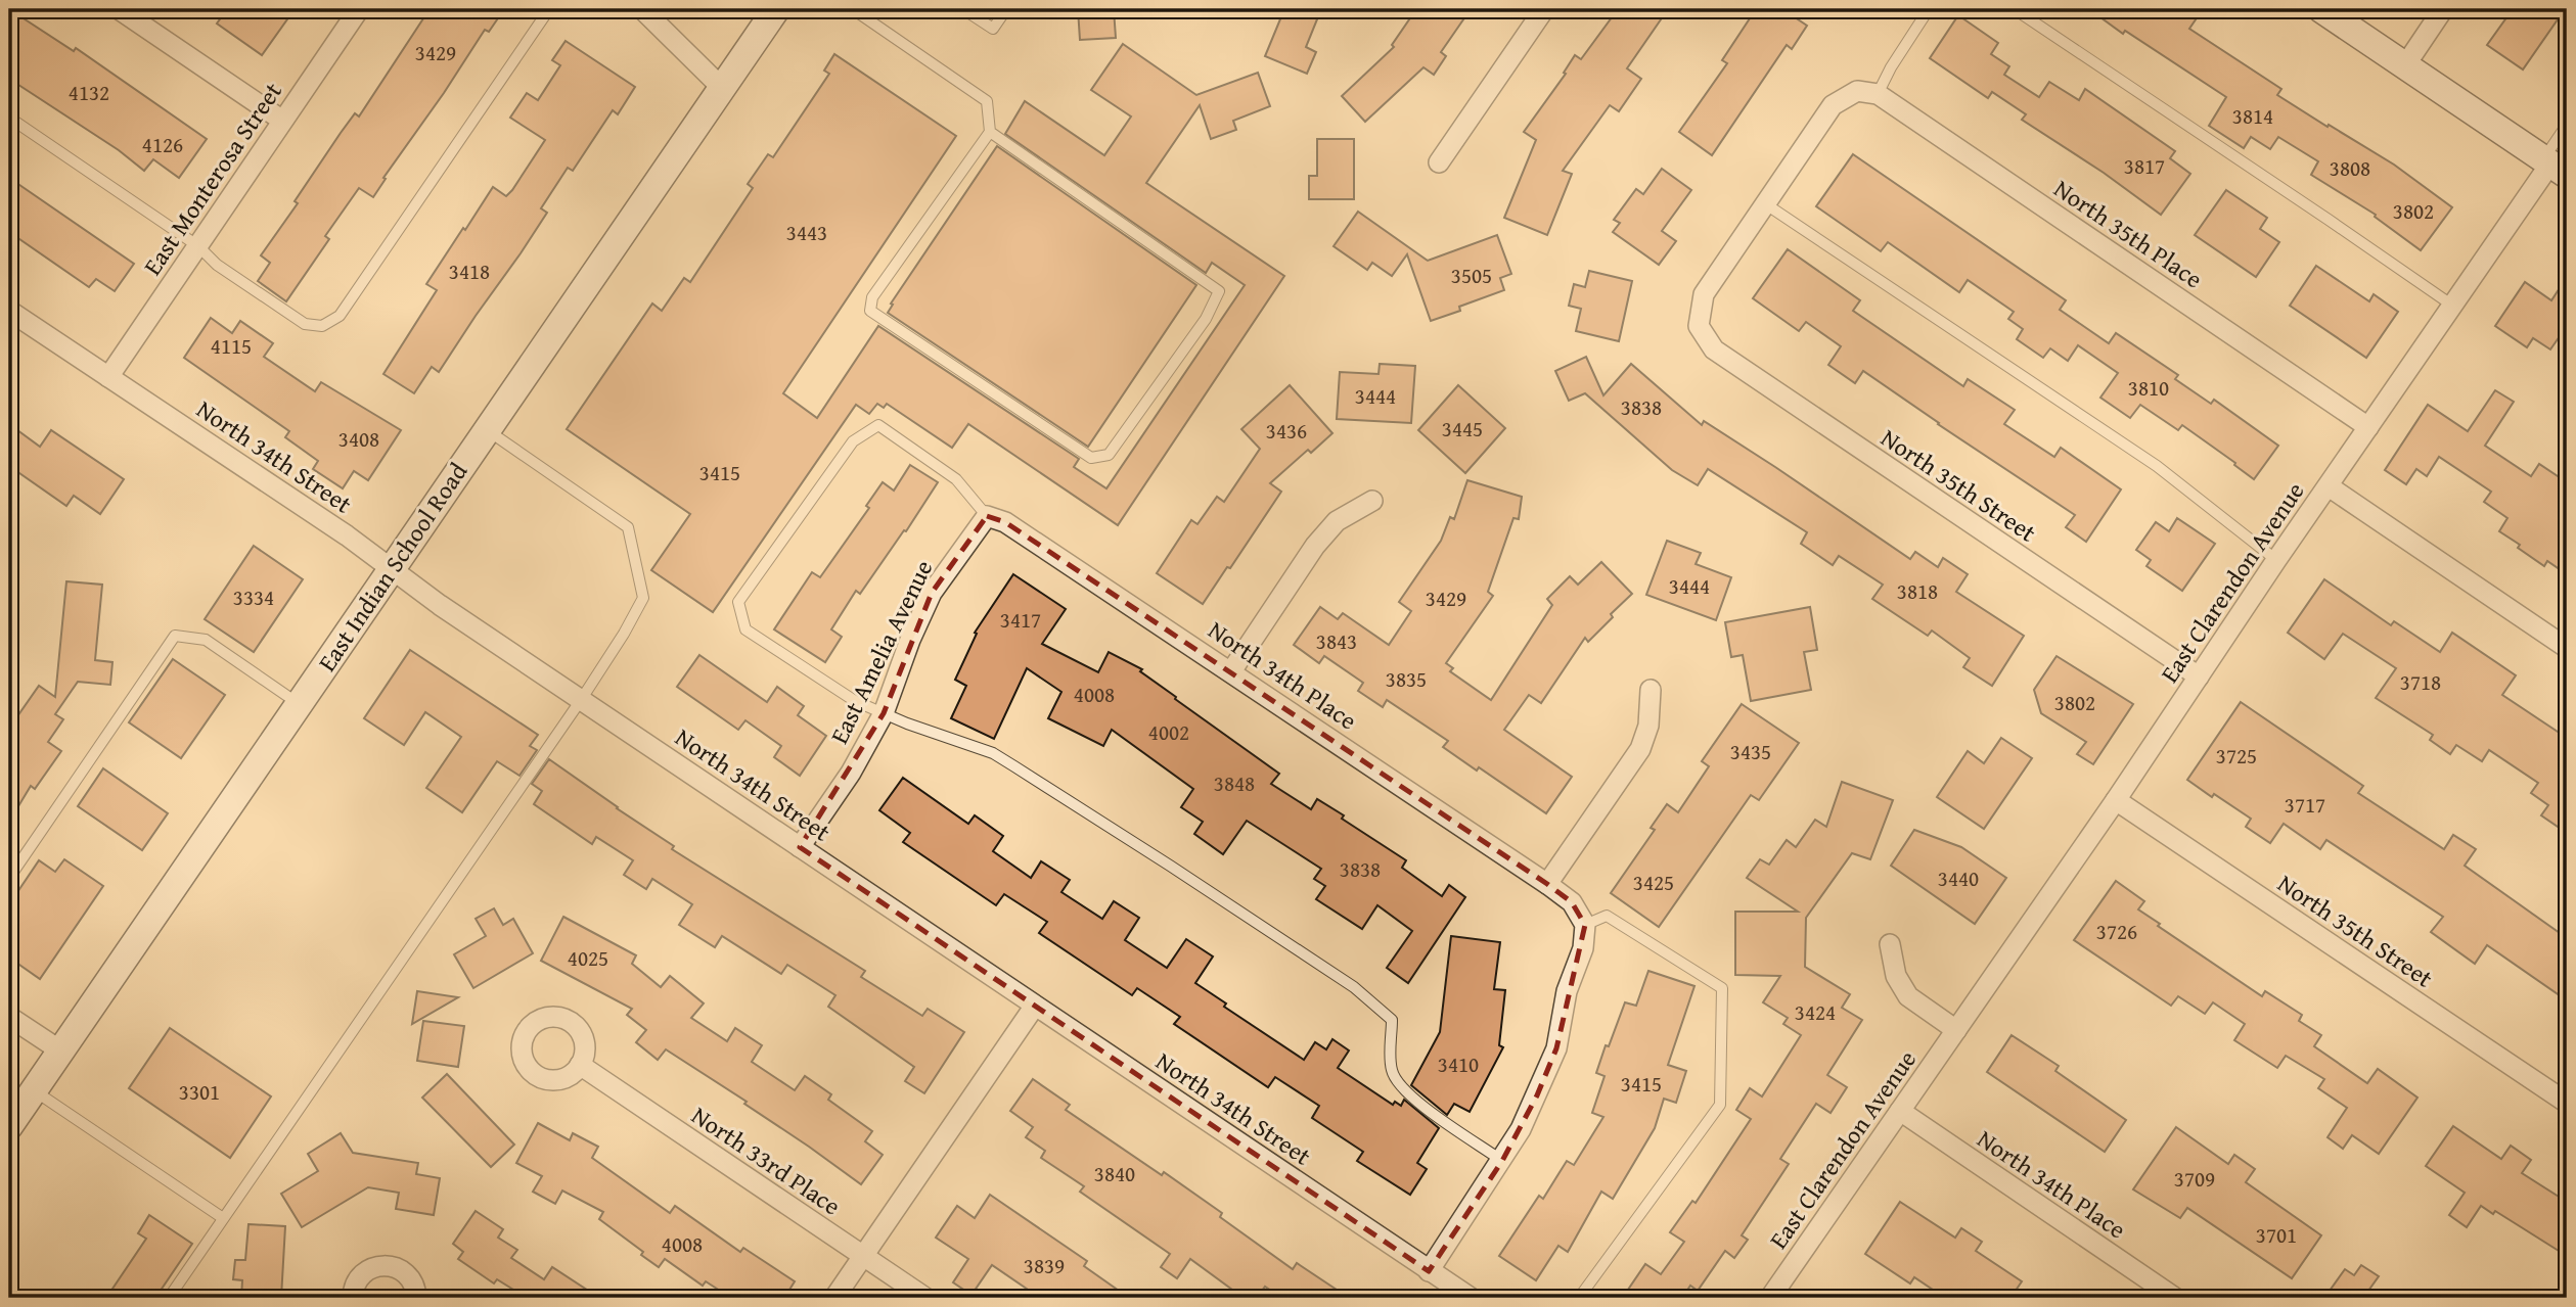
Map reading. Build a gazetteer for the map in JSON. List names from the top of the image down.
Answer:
{
  "streets": {
    "main road": ["East Indian School Road"],
    "street": [
      "East Monterosa Street",
      "North 35th Place",
      "North 34th Street",
      "North 35th Street",
      "East Clarendon Avenue",
      "East Amelia Avenue",
      "North 34th Place",
      "North 33rd Place"
    ]
  },
  "crossings": [
    ["East Monterosa Street", "North 34th Street"],
    ["North 35th Place", "North 35th Street"],
    ["North 35th Place", "East Clarendon Avenue"],
    ["North 34th Street", "East Indian School Road"],
    ["North 34th Street", "East Amelia Avenue"],
    ["North 35th Street", "East Clarendon Avenue"],
    ["East Clarendon Avenue", "North 34th Place"],
    ["East Amelia Avenue", "North 34th Place"]
  ],
  "house_numbers": [
    "3429",
    "4132",
    "3814",
    "4126",
    "3817",
    "3808",
    "3802",
    "3443",
    "3418",
    "3505",
    "4115",
    "3810",
    "3444",
    "3838",
    "3445",
    "3436",
    "3408",
    "3415",
    "3444",
    "3818",
    "3334",
    "3429",
    "3417",
    "3843",
    "3835",
    "3718",
    "4008",
    "3802",
    "4002",
    "3435",
    "3725",
    "3848",
    "3717",
    "3838",
    "3440",
    "3425",
    "3726",
    "4025",
    "3424",
    "3410",
    "3415",
    "3301",
    "3840",
    "3709",
    "3701",
    "4008",
    "3839"
  ]
}
